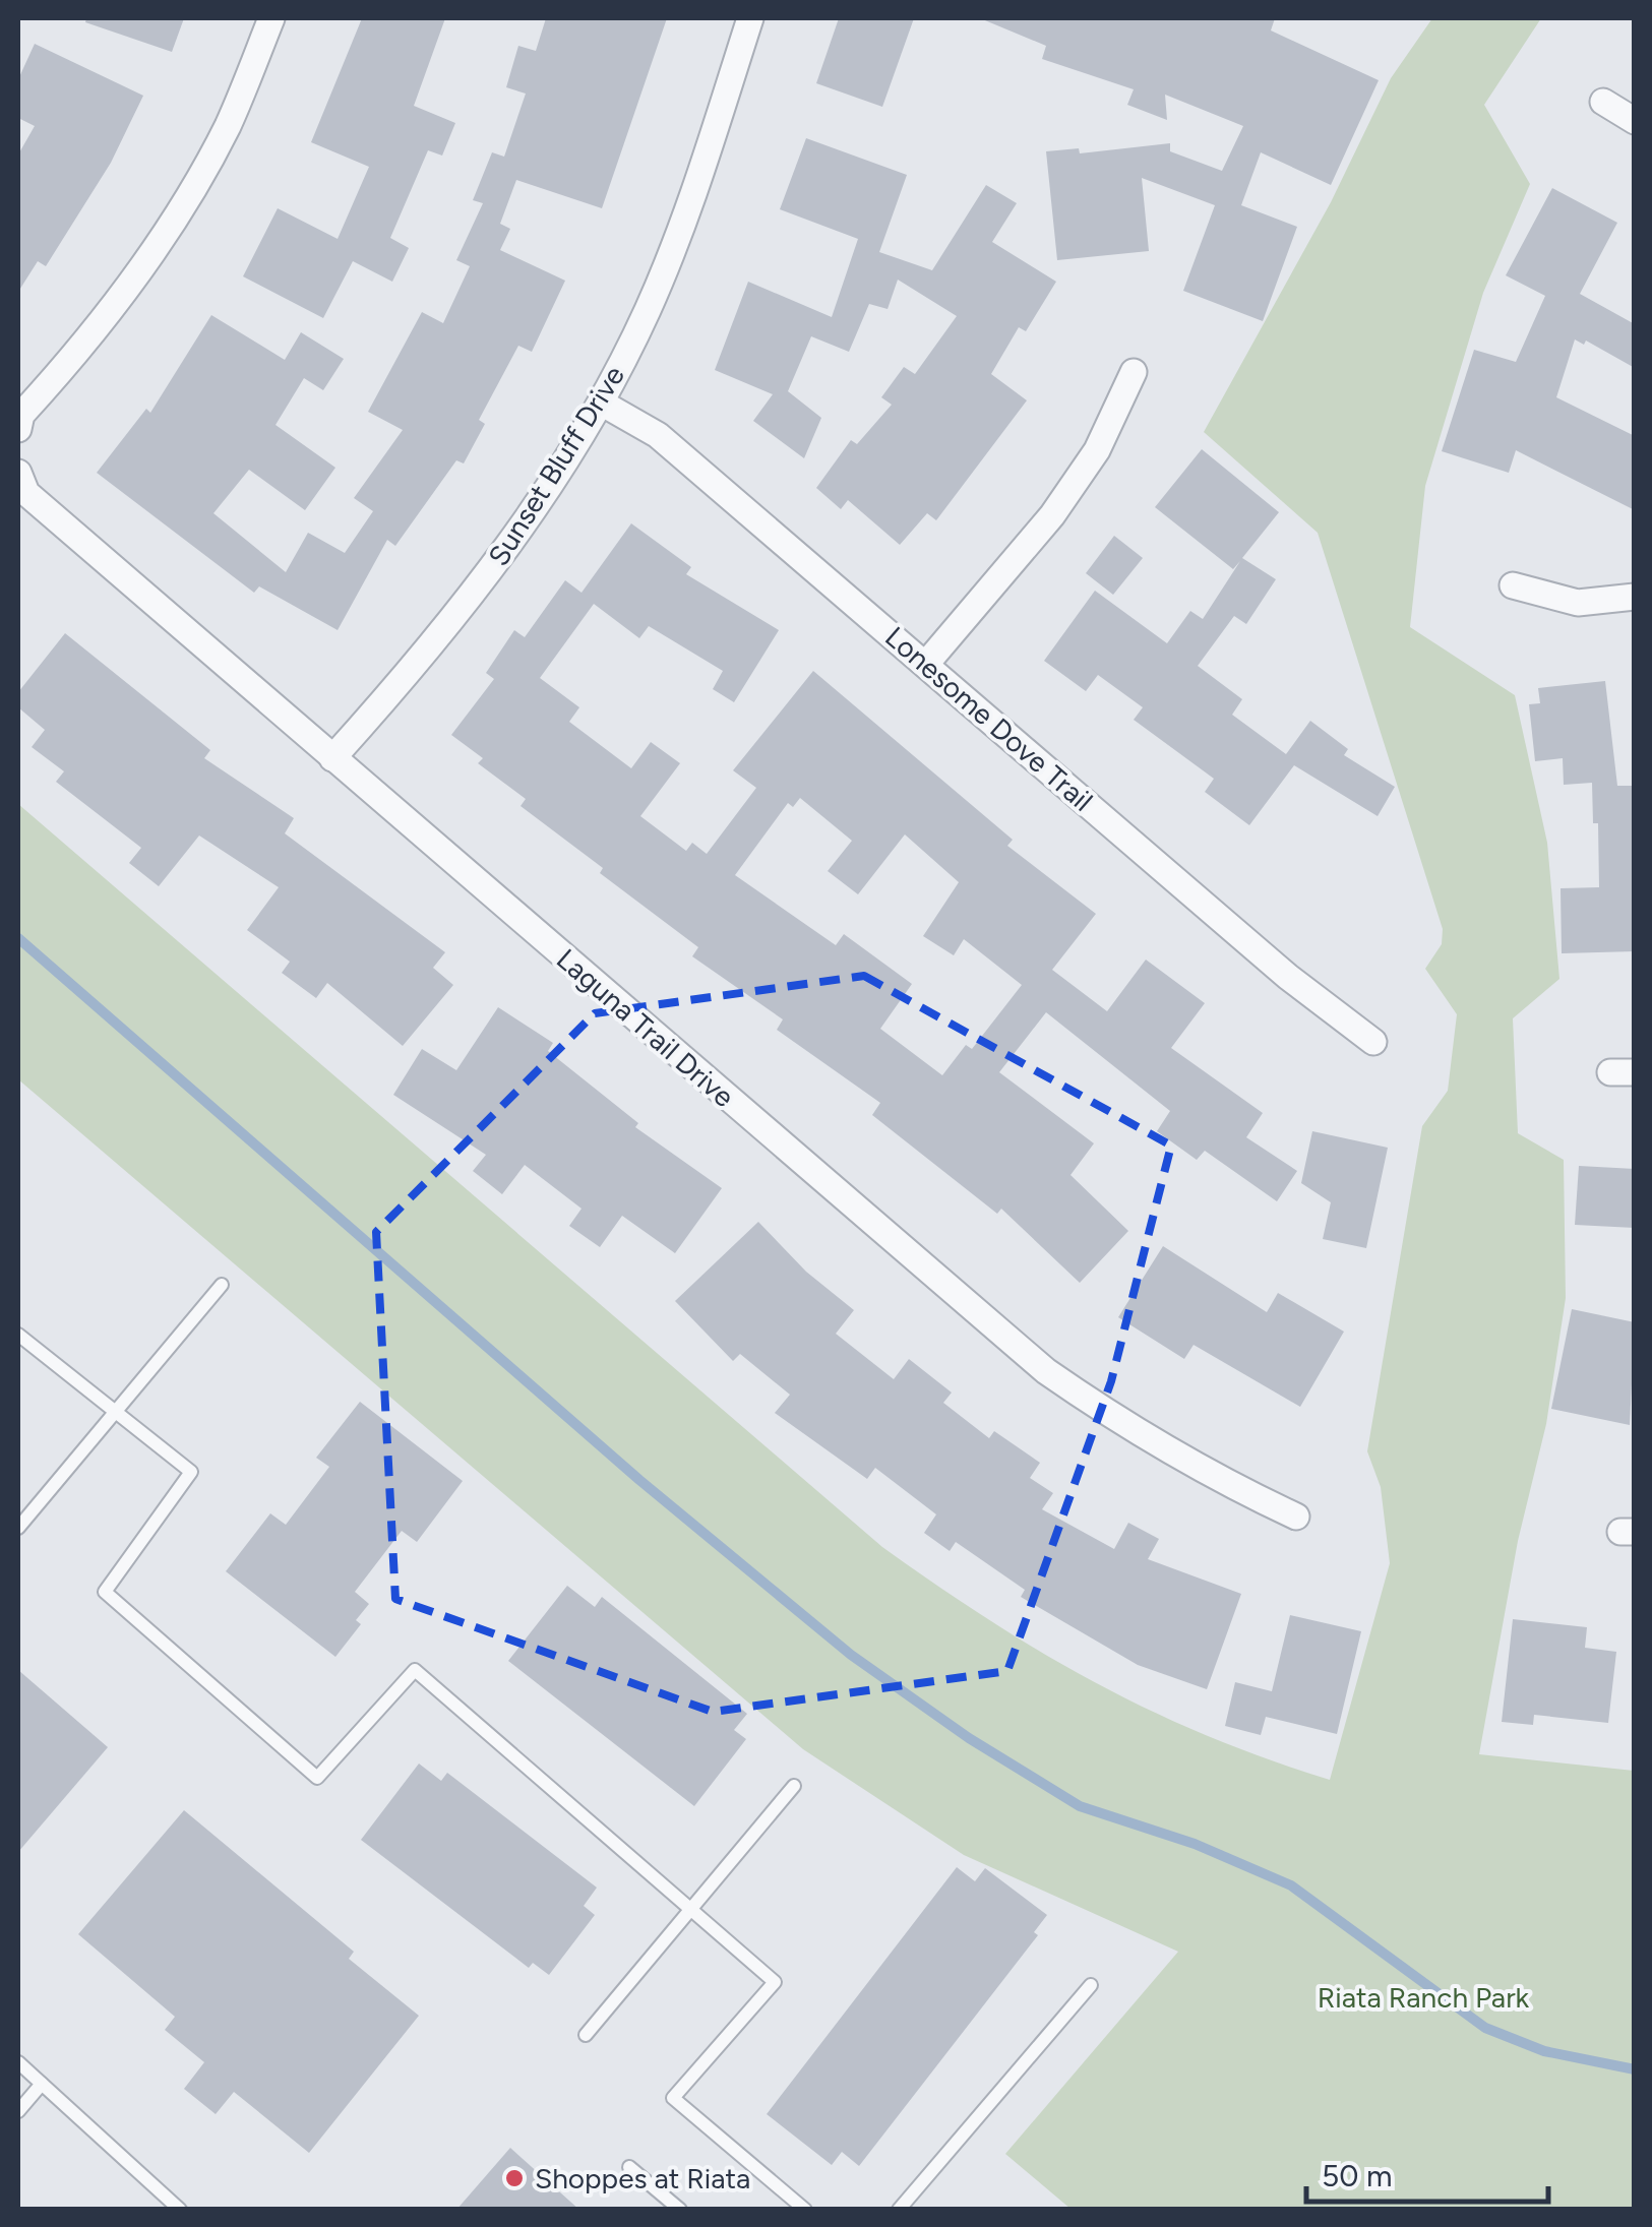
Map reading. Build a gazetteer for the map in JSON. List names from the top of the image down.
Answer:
{
  "streets": {
    "street": ["Sunset Bluff Drive", "Lonesome Dove Trail", "Laguna Trail Drive"]
  },
  "crossings": [
    ["Sunset Bluff Drive", "Lonesome Dove Trail"],
    ["Sunset Bluff Drive", "Laguna Trail Drive"]
  ],
  "parks": ["Riata Ranch Park"],
  "places": ["Shoppes at Riata"],
  "scale_bar": "50 m"
}
